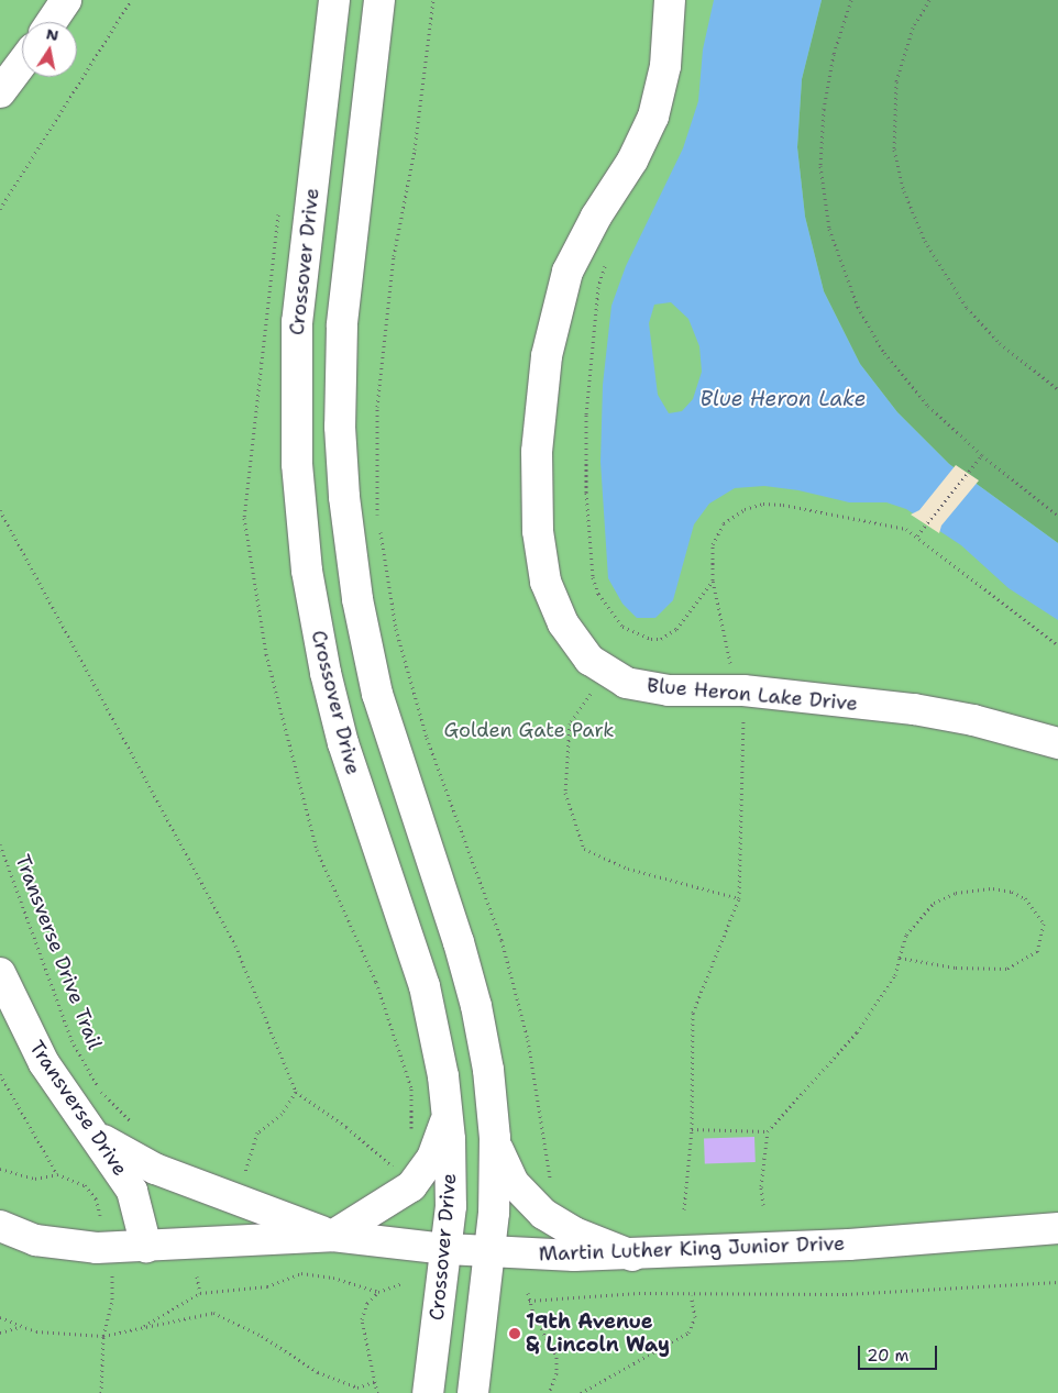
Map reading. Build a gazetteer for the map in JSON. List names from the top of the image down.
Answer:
{
  "streets": {
    "main road": [
      "Crossover Drive",
      "Blue Heron Lake Drive",
      "Transverse Drive",
      "Martin Luther King Junior Drive"
    ],
    "path": ["Transverse Drive Trail"]
  },
  "crossings": [
    ["Crossover Drive", "Martin Luther King Junior Drive"],
    ["Transverse Drive", "Martin Luther King Junior Drive"]
  ],
  "water": ["Blue Heron Lake"],
  "parks": ["Golden Gate Park"],
  "places": ["19th Avenue & Lincoln Way"],
  "scale_bar": "20 m",
  "north": "top"
}
